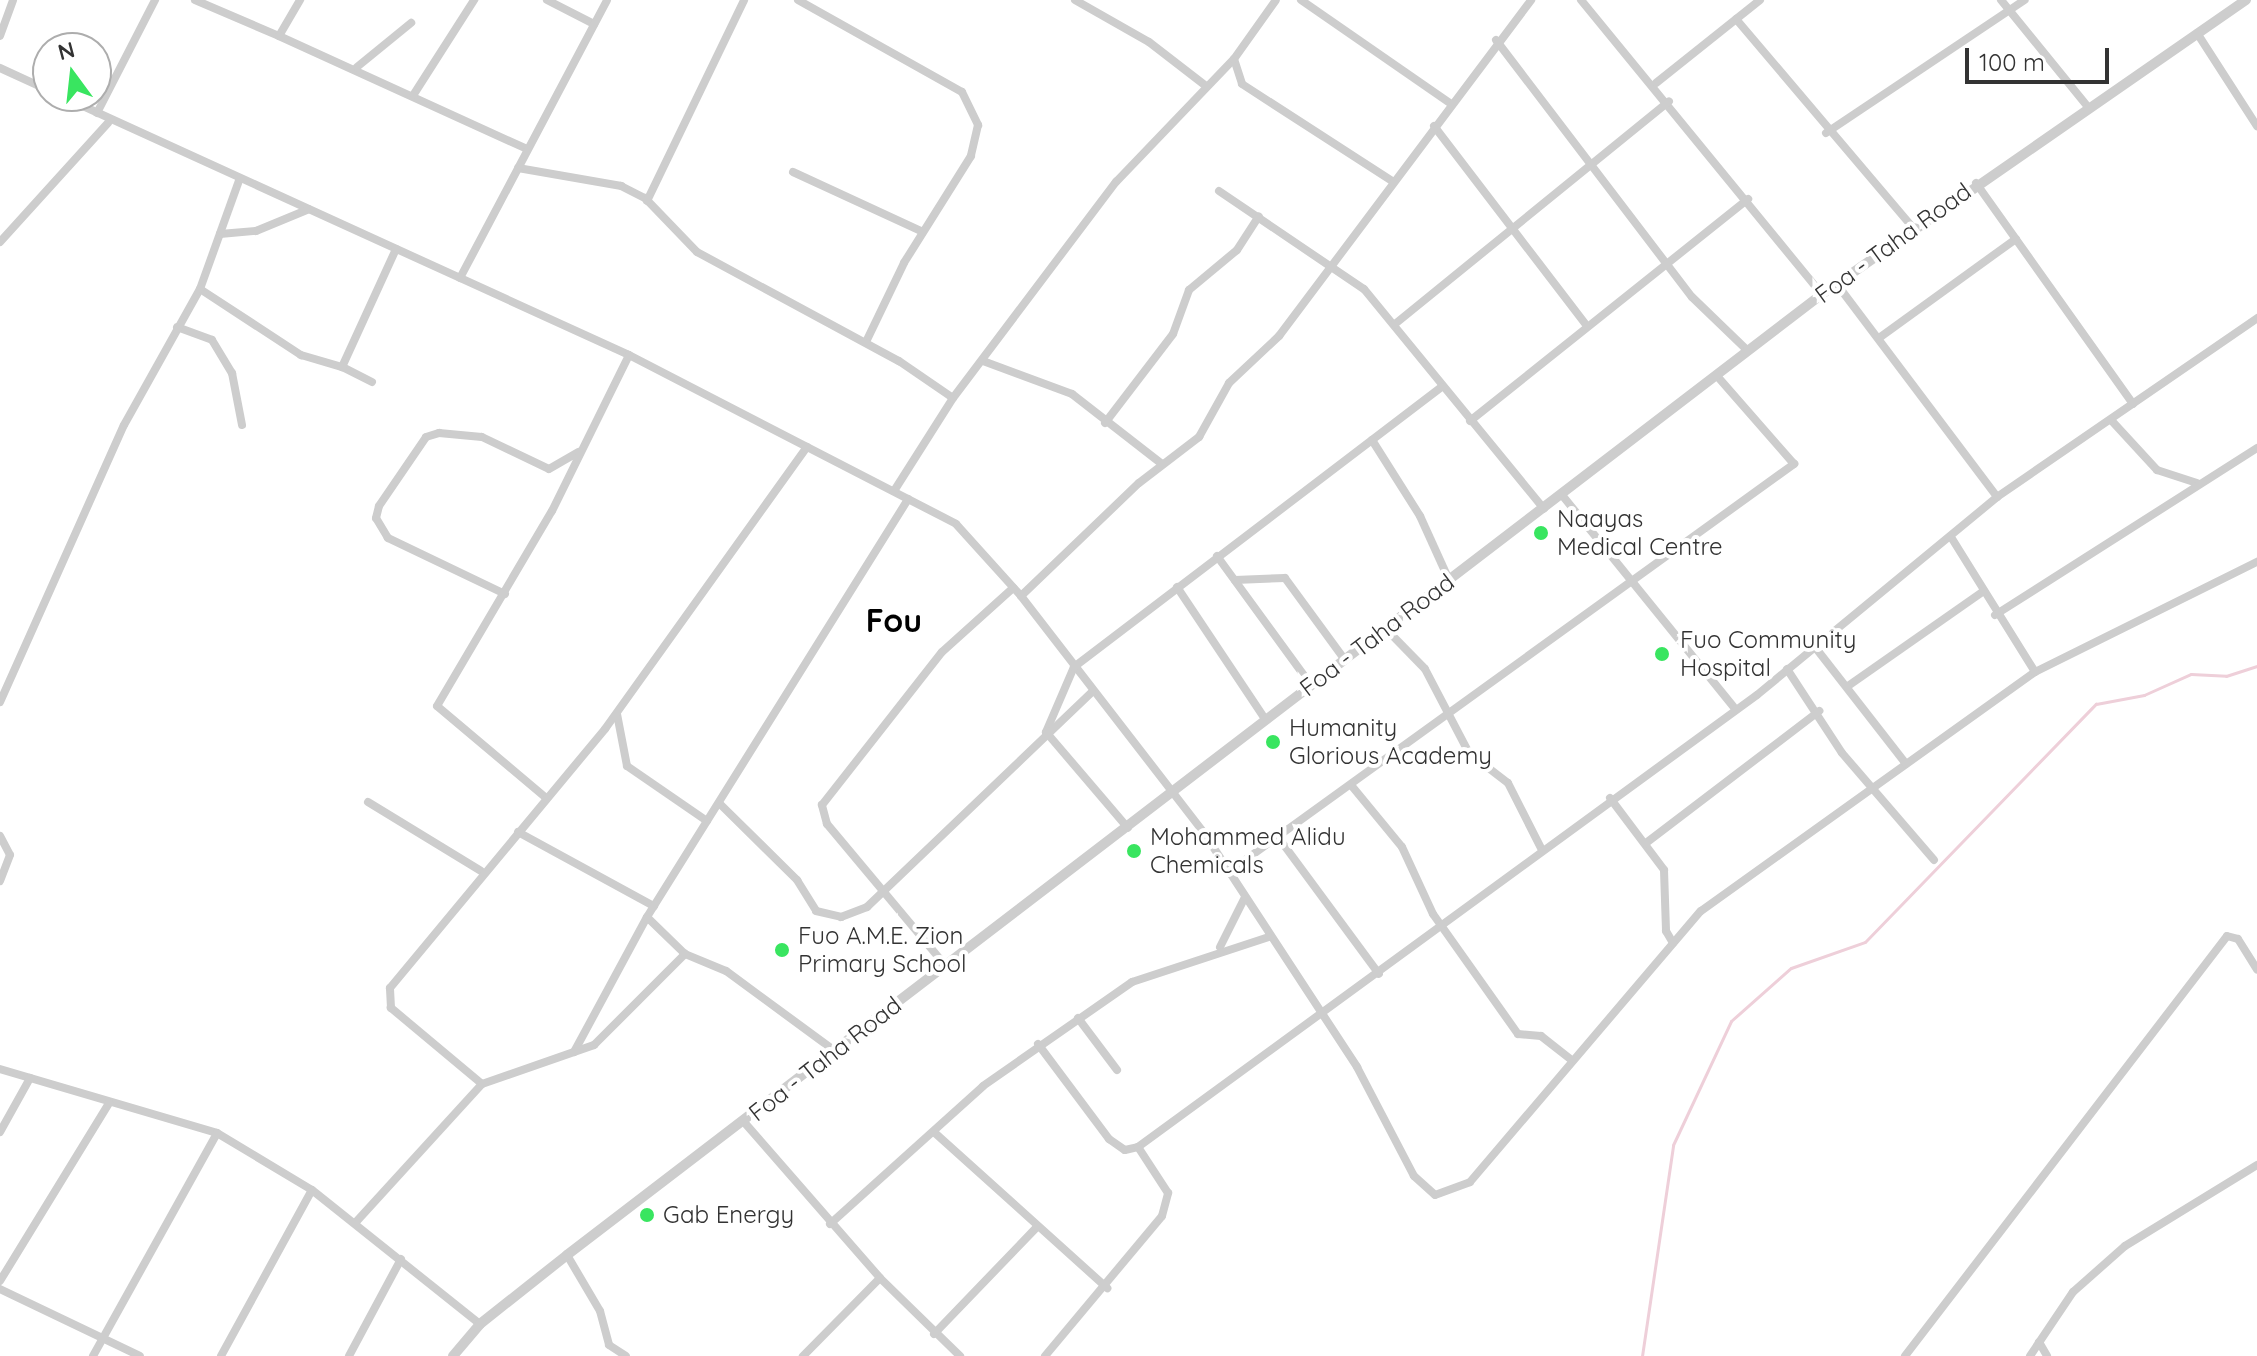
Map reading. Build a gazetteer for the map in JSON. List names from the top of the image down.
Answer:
{
  "streets": {
    "street": ["Foa - Taha Road"]
  },
  "districts": ["Fou"],
  "places": [
    "Naayas Medical Centre",
    "Fuo Community Hospital",
    "Humanity Glorious Academy",
    "Mohammed Alidu Chemicals",
    "Fuo A.M.E. Zion Primary School",
    "Gab Energy"
  ],
  "scale_bar": "100 m",
  "north": "top"
}
